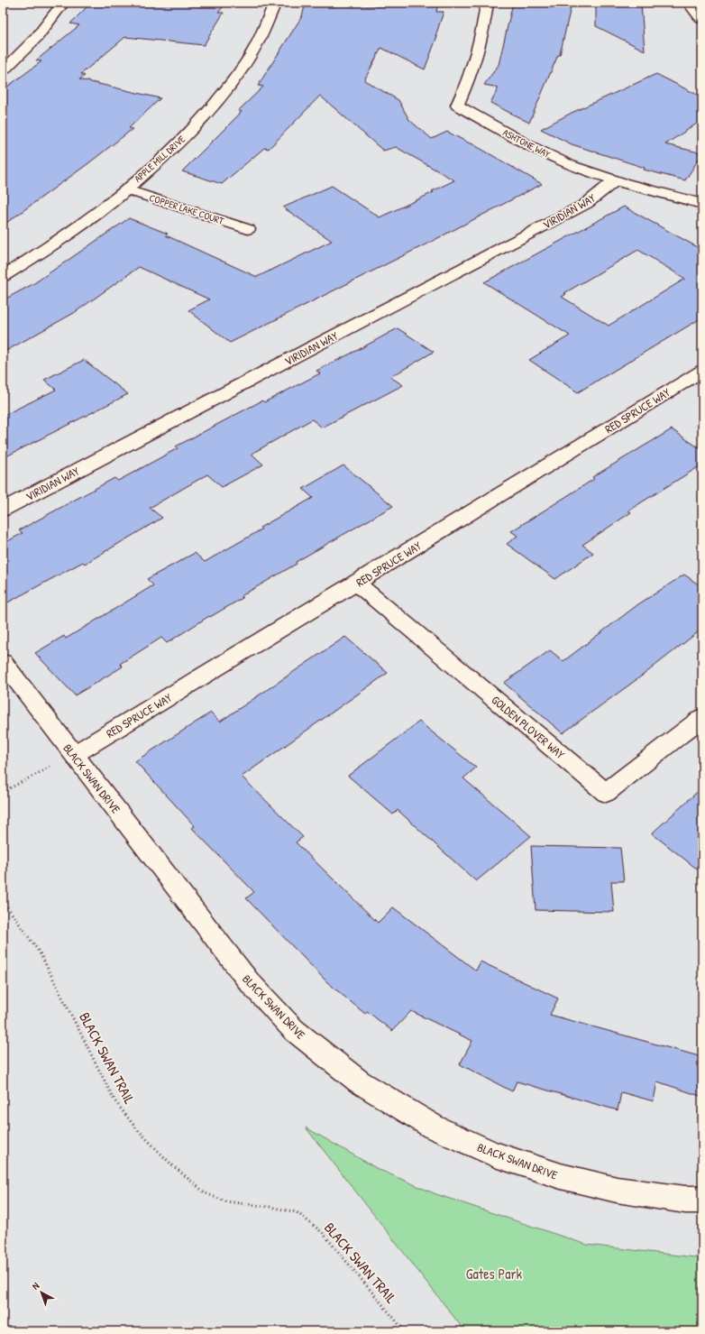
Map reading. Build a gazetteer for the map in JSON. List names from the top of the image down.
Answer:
{
  "streets": {
    "street": [
      "ASHTONE WAY",
      "APPLE MILL DRIVE",
      "COPPER LAKE COURT",
      "VIRIDIAN WAY",
      "RED SPRUCE WAY",
      "GOLDEN PLOVER WAY",
      "BLACK SWAN DRIVE"
    ],
    "path": ["BLACK SWAN TRAIL"]
  },
  "crossings": [
    ["ASHTONE WAY", "VIRIDIAN WAY"],
    ["APPLE MILL DRIVE", "COPPER LAKE COURT"],
    ["RED SPRUCE WAY", "GOLDEN PLOVER WAY"],
    ["RED SPRUCE WAY", "BLACK SWAN DRIVE"]
  ],
  "parks": ["Gates Park"],
  "north": "top left"
}
